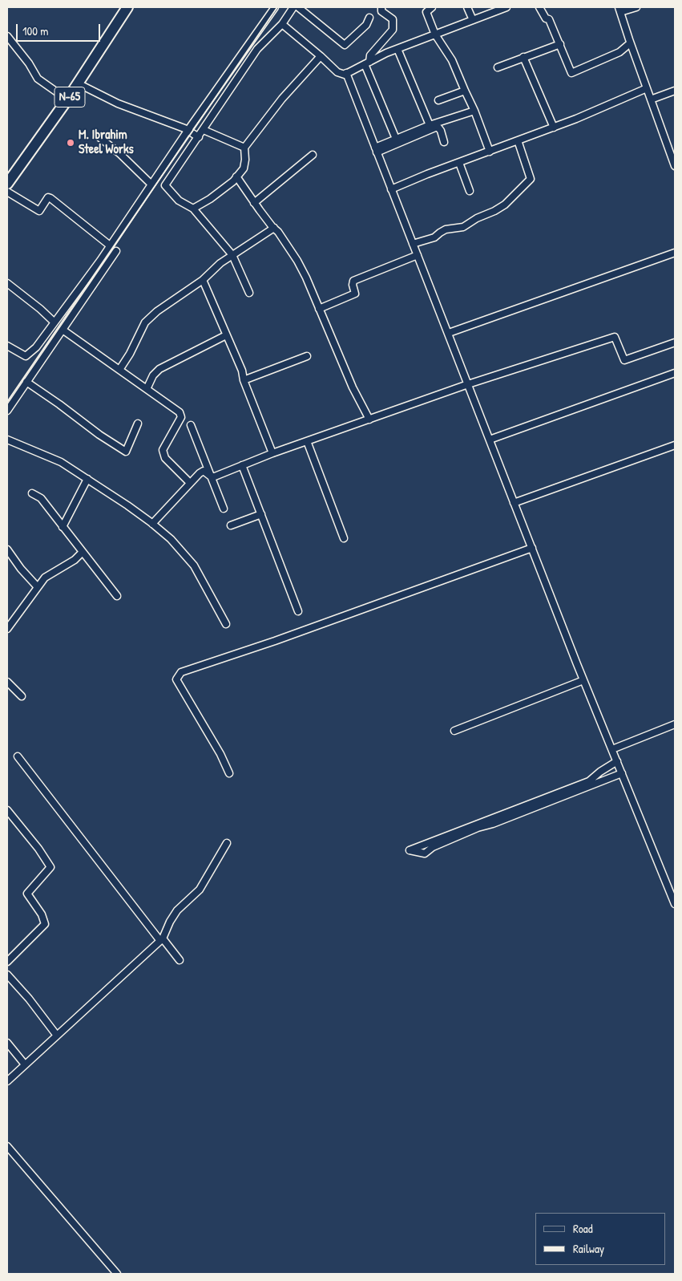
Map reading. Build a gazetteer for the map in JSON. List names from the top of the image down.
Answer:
{
  "streets": {
    "highway": ["N-65"]
  },
  "places": ["M. Ibrahim Steel Works"],
  "legend": ["Road", "Railway"],
  "scale_bar": "100 m"
}
